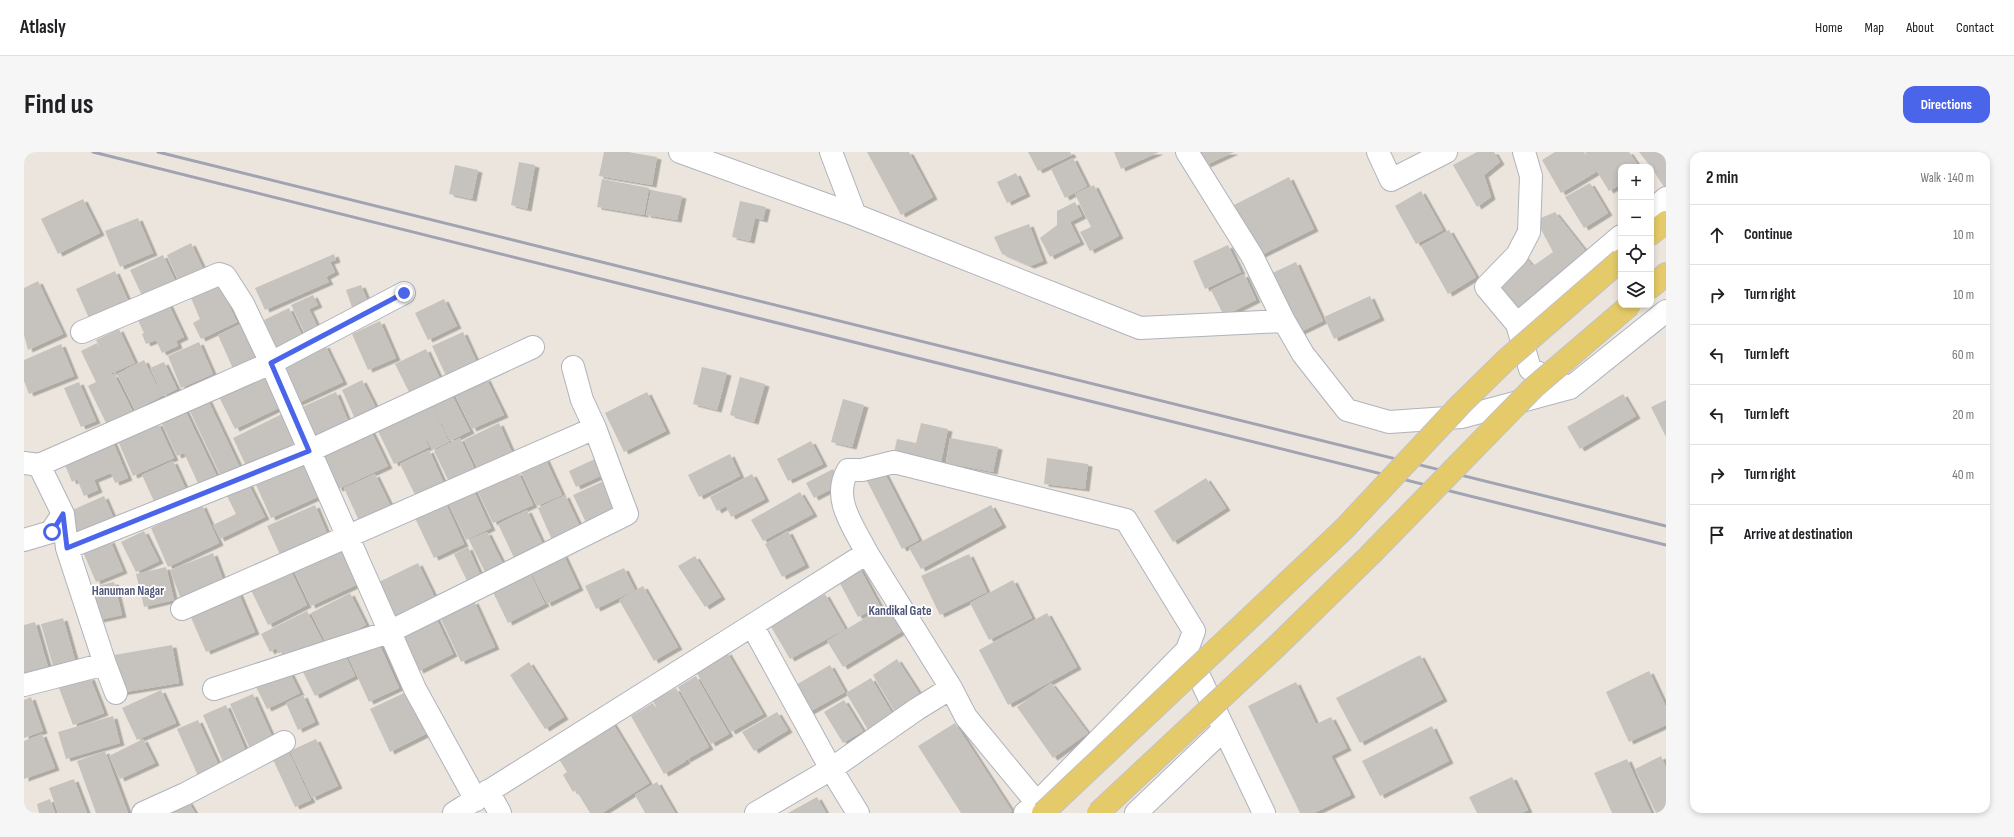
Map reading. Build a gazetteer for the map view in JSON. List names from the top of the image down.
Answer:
{
  "districts": ["Hanuman Nagar", "Kandikal Gate"],
  "page": {
    "header": "Atlasly",
    "nav": [
      "Home",
      "Map",
      "About",
      "Contact"
    ],
    "buttons": "Directions",
    "title": "Find us",
    "heading": ["2 min", "Walk · 140 m"],
    "map_buttons": ["+", "−"],
    "list": [
      ["Continue", "10 m"],
      ["Turn right", "10 m"],
      ["Turn left", "60 m"],
      ["Turn left", "20 m"],
      ["Turn right", "40 m"],
      "Arrive at destination"
    ]
  }
}
